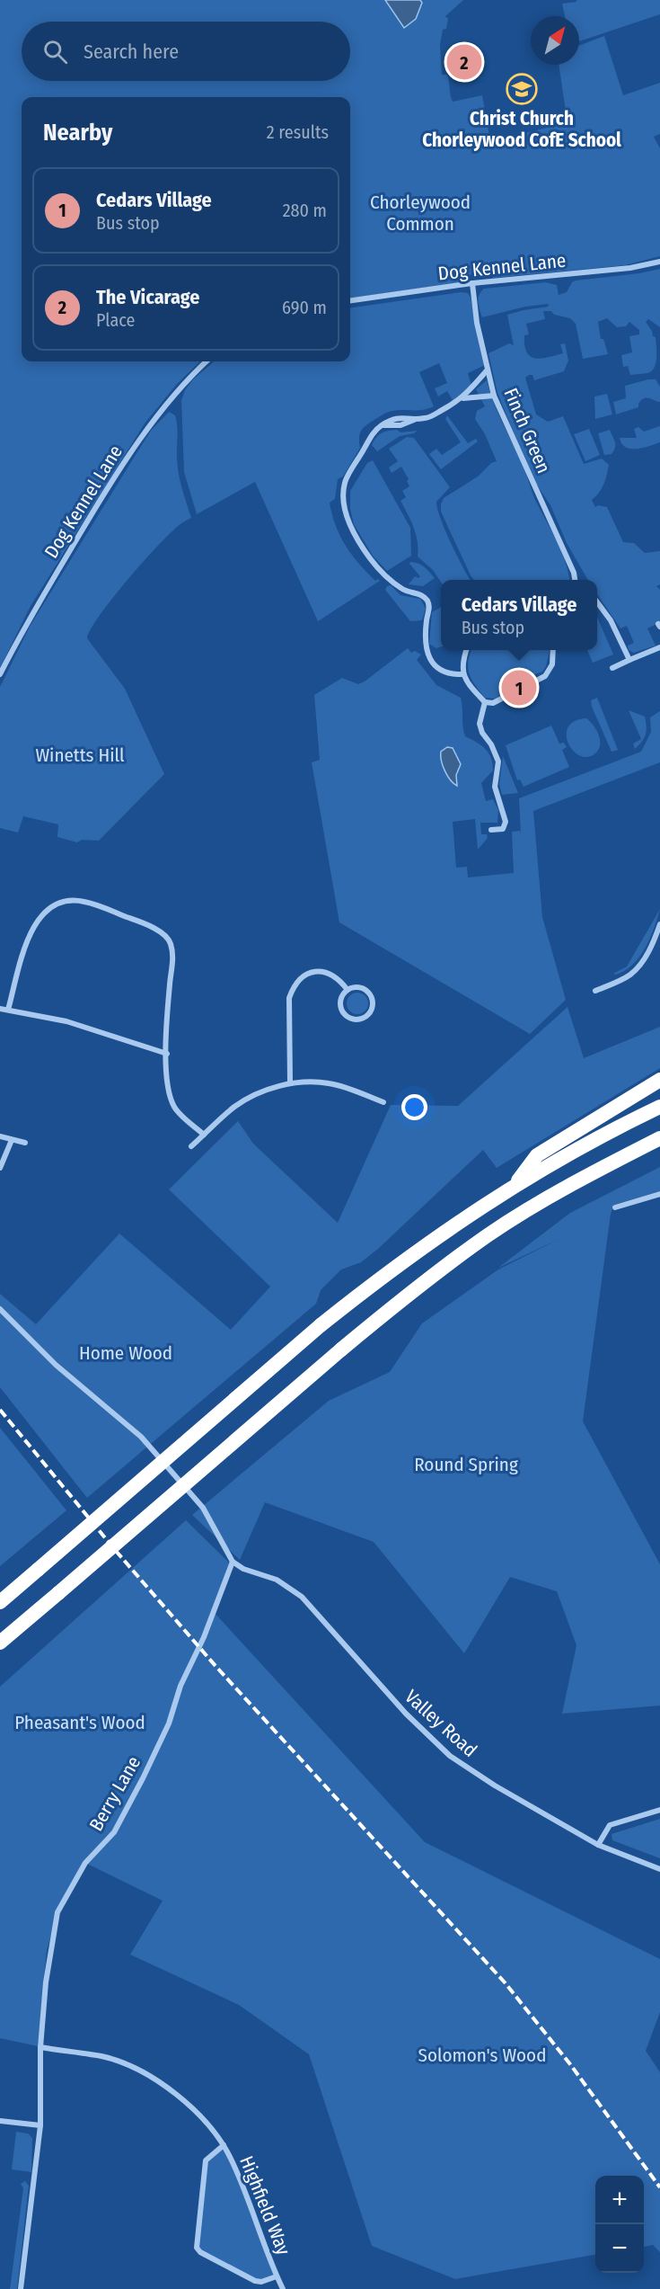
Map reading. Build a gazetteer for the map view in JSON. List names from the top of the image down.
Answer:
{
  "streets": {
    "street": [
      "Dog Kennel Lane",
      "Finch Green",
      "Valley Road",
      "Berry Lane",
      "Highfield Way"
    ]
  },
  "crossings": [
    ["Dog Kennel Lane", "Finch Green"],
    ["Valley Road", "Berry Lane"],
    ["Berry Lane", "Highfield Way"]
  ],
  "parks": [
    "Chorleywood Common",
    "Winetts Hill",
    "Home Wood",
    "Round Spring",
    "Pheasant's Wood",
    "Solomon's Wood"
  ],
  "places": {
    "school or university": ["Christ Church Chorleywood CofE School"]
  },
  "north": "top right",
  "page": {
    "search": "Search here",
    "pins": ["2", "1"],
    "heading": ["Nearby", "2 results"],
    "list": [
      {
        "mark": "1",
        "name": "Cedars Village",
        "note": "Bus stop",
        "value": "280 m"
      },
      {
        "mark": "2",
        "name": "The Vicarage",
        "note": "Place",
        "value": "690 m"
      }
    ],
    "popup": ["Cedars Village", "Bus stop"],
    "map_buttons": ["+", "−"]
  }
}
